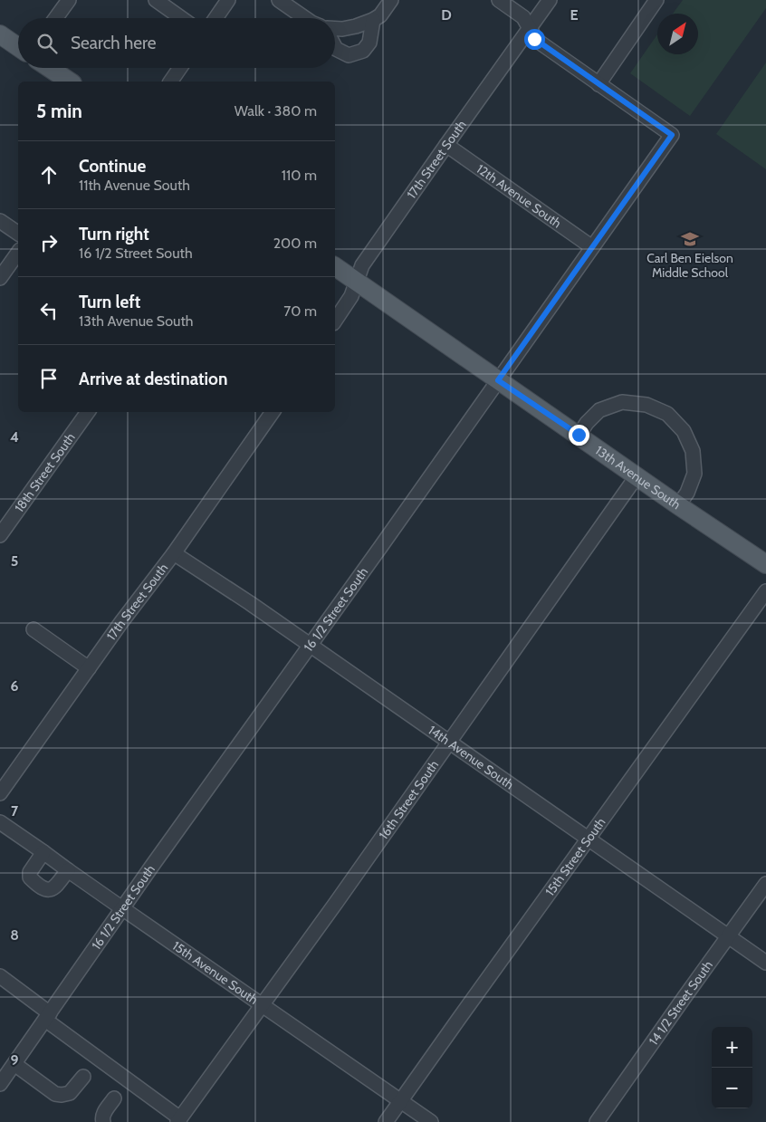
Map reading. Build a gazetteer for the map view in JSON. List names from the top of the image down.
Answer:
{
  "streets": {
    "main road": ["13th Avenue South"],
    "street": [
      "17th Street South",
      "12th Avenue South",
      "18th Street South",
      "16 1/2 Street South",
      "14th Avenue South",
      "16th Street South",
      "15th Street South",
      "15th Avenue South",
      "14 1/2 Street South"
    ]
  },
  "crossings": [
    ["17th Street South", "12th Avenue South"],
    ["17th Street South", "13th Avenue South"],
    ["17th Street South", "14th Avenue South"],
    ["12th Avenue South", "16 1/2 Street South"],
    ["13th Avenue South", "16 1/2 Street South"],
    ["13th Avenue South", "16th Street South"],
    ["16 1/2 Street South", "14th Avenue South"],
    ["16 1/2 Street South", "15th Avenue South"],
    ["14th Avenue South", "16th Street South"],
    ["14th Avenue South", "15th Street South"],
    ["14th Avenue South", "14 1/2 Street South"],
    ["16th Street South", "15th Avenue South"],
    ["15th Street South", "15th Avenue South"]
  ],
  "places": {
    "school or university": ["Carl Ben Eielson Middle School"]
  },
  "north": "top right",
  "page": {
    "search": "Search here",
    "heading": ["5 min", "Walk · 380 m"],
    "list": [
      ["Continue", "11th Avenue South", "110 m"],
      ["Turn right", "16 1/2 Street South", "200 m"],
      ["Turn left", "13th Avenue South", "70 m"],
      "Arrive at destination"
    ],
    "map_buttons": ["+", "−"]
  },
  "grid": {
    "columns": ["D", "E"],
    "rows": [
      "4",
      "5",
      "6",
      "7",
      "8",
      "9"
    ]
  }
}
